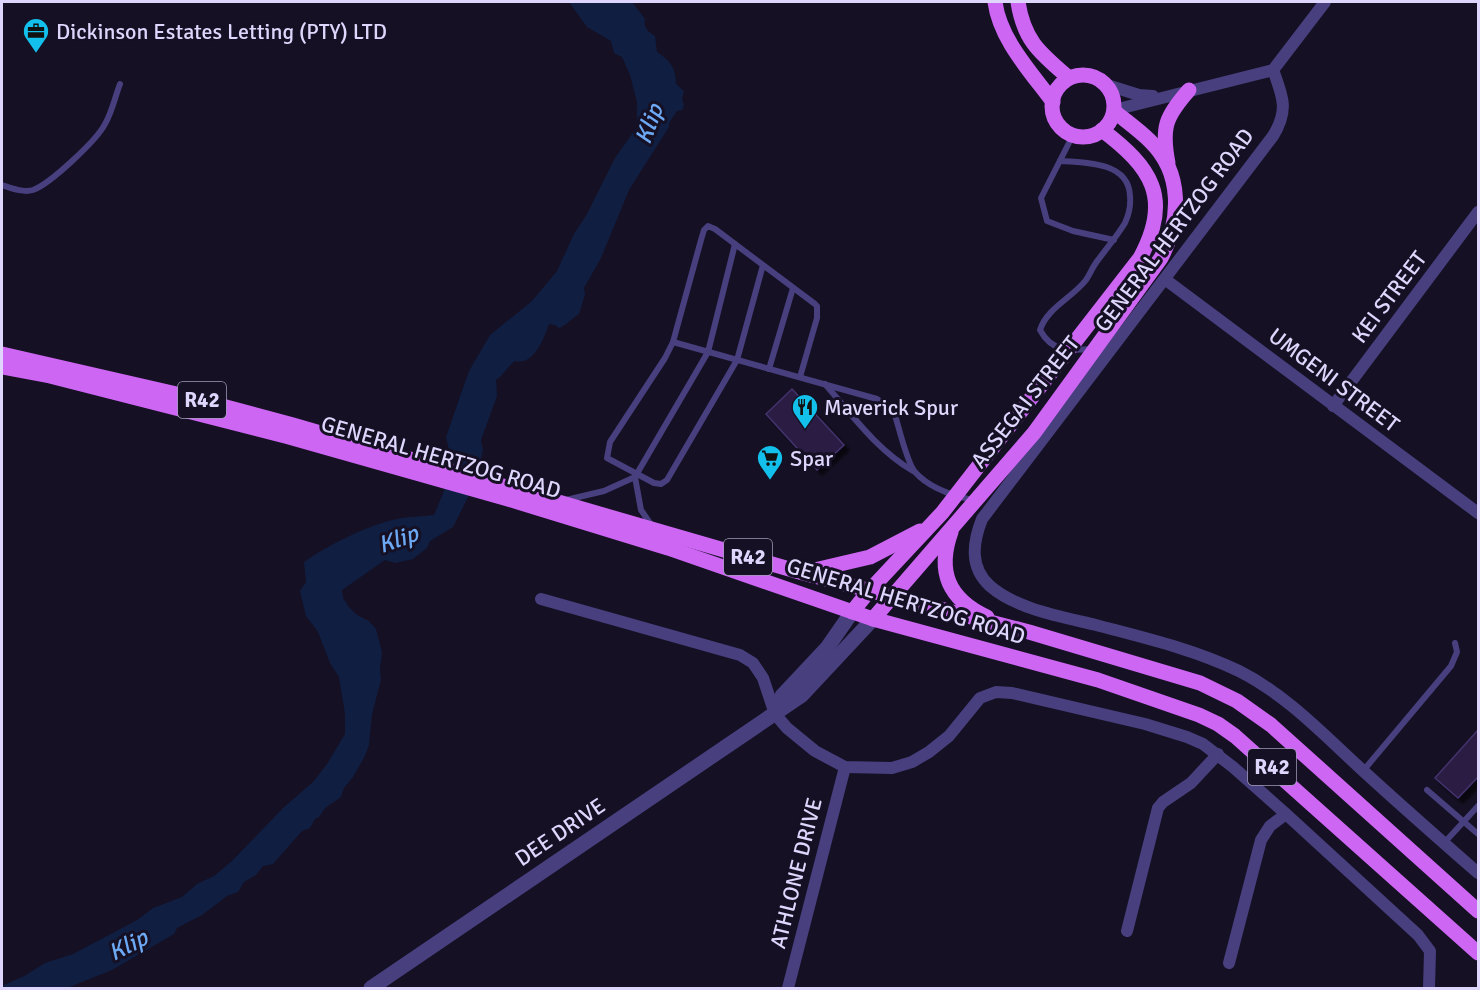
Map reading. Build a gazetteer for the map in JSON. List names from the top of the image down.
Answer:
{
  "streets": {
    "main road": ["GENERAL HERTZOG ROAD", "R42", "ASSEGAI STREET"],
    "street": [
      "KEI STREET",
      "UMGENI STREET",
      "DEE DRIVE",
      "ATHLONE DRIVE"
    ]
  },
  "crossings": [
    ["GENERAL HERTZOG ROAD", "UMGENI STREET"],
    ["GENERAL HERTZOG ROAD", "ASSEGAI STREET"],
    ["GENERAL HERTZOG ROAD", "DEE DRIVE"],
    ["KEI STREET", "UMGENI STREET"],
    ["ASSEGAI STREET", "DEE DRIVE"]
  ],
  "water": ["Klip"],
  "places": {
    "office": ["Dickinson Estates Letting (PTY) LTD"],
    "restaurant": ["Maverick Spur"],
    "supermarket": ["Spar"]
  }
}
